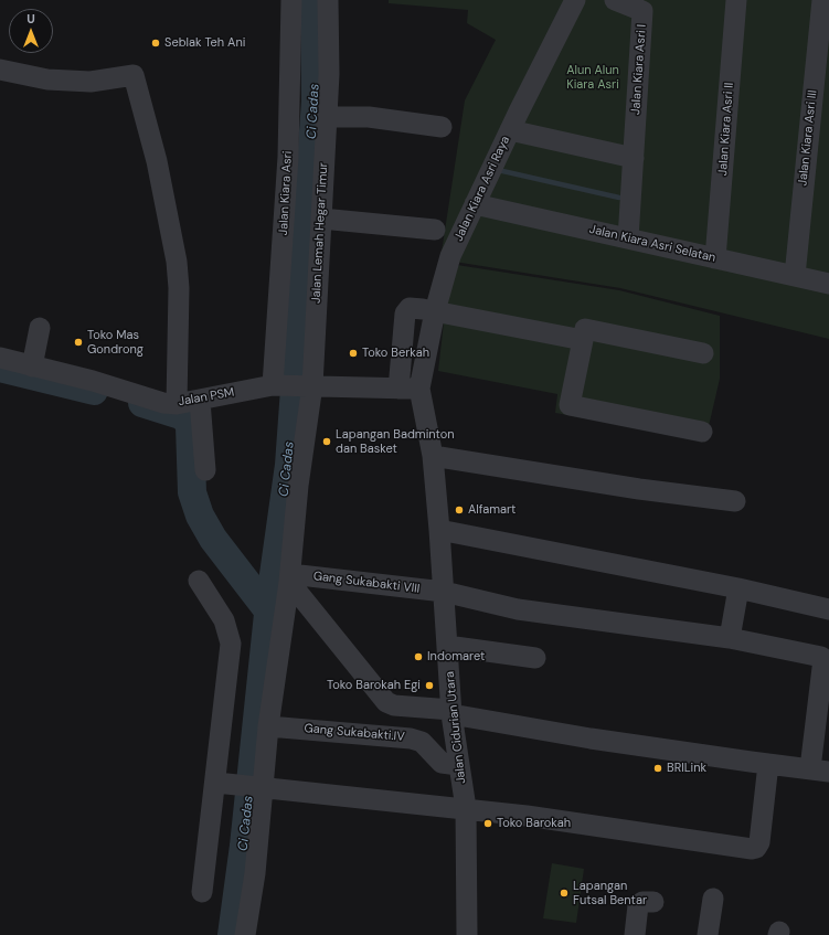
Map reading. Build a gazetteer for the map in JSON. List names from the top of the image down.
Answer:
{
  "streets": {
    "street": [
      "Jalan Kiara Asri I",
      "Jalan Kiara Asri II",
      "Jalan Kiara Asri III",
      "Jalan Kiara Asri Raya",
      "Jalan Kiara Asri",
      "Jalan Lemah Hegar Timur",
      "Jalan Kiara Asri Selatan",
      "Jalan PSM",
      "Gang Sukabakti VIII",
      "Jalan Cidurian Utara",
      "Gang Sukabakti.IV"
    ]
  },
  "crossings": [
    ["Jalan Kiara Asri I", "Jalan Kiara Asri Selatan"],
    ["Jalan Kiara Asri II", "Jalan Kiara Asri Selatan"],
    ["Jalan Kiara Asri III", "Jalan Kiara Asri Selatan"],
    ["Jalan Kiara Asri Raya", "Jalan Kiara Asri Selatan"],
    ["Jalan Kiara Asri Raya", "Jalan PSM"],
    ["Jalan Kiara Asri Raya", "Jalan Cidurian Utara"],
    ["Jalan Kiara Asri", "Jalan PSM"],
    ["Jalan Lemah Hegar Timur", "Jalan PSM"],
    ["Jalan Lemah Hegar Timur", "Gang Sukabakti VIII"],
    ["Jalan Lemah Hegar Timur", "Gang Sukabakti.IV"],
    ["Jalan PSM", "Jalan Cidurian Utara"],
    ["Gang Sukabakti VIII", "Jalan Cidurian Utara"],
    ["Jalan Cidurian Utara", "Gang Sukabakti.IV"]
  ],
  "water": ["Ci Cadas"],
  "parks": ["Alun Alun Kiara Asri"],
  "places": [
    "Seblak Teh Ani",
    "Toko Mas Gondrong",
    "Toko Berkah",
    "Lapangan Badminton dan Basket",
    "Alfamart",
    "Indomaret",
    "Toko Barokah Egi",
    "BRILink",
    "Toko Barokah",
    "Lapangan Futsal Bentar"
  ],
  "north": "top"
}
